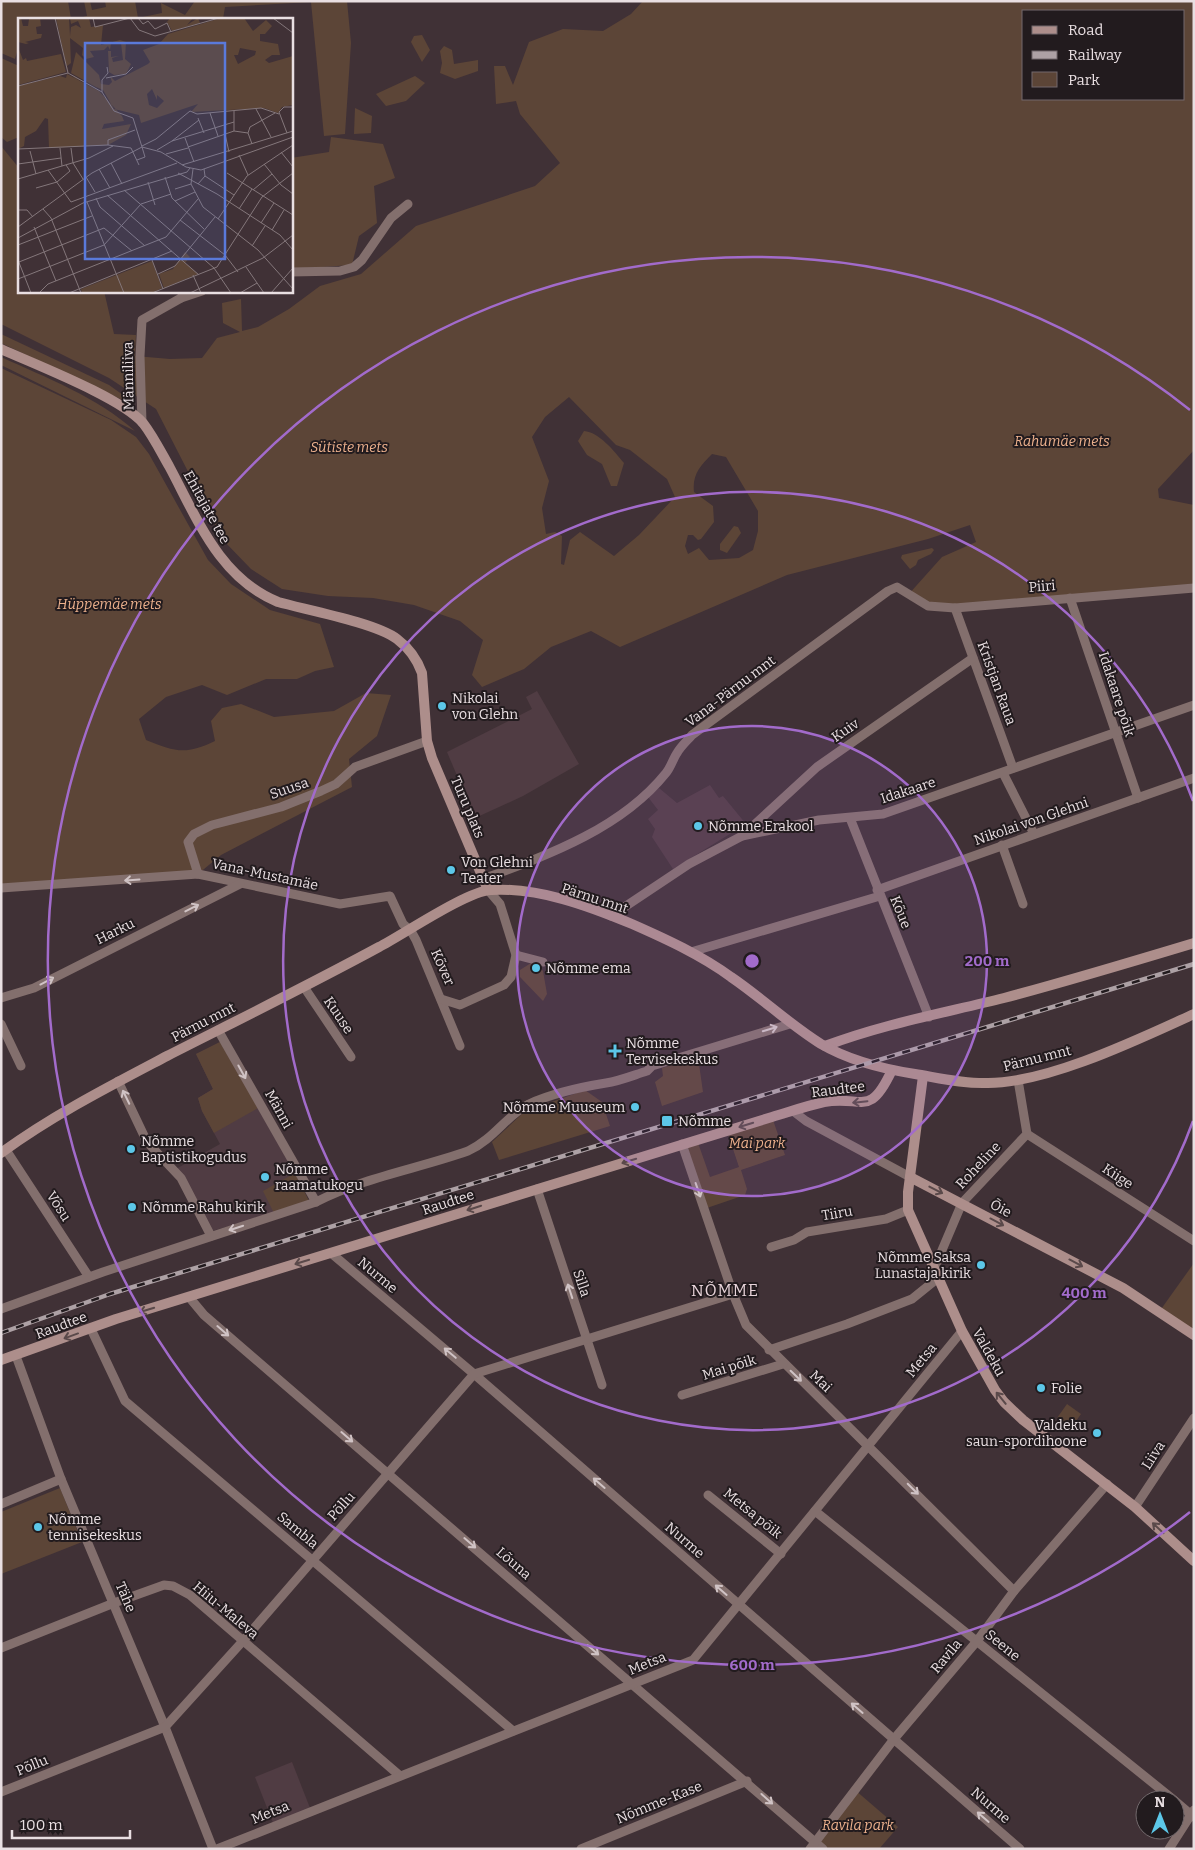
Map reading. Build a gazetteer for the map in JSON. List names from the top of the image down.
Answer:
{
  "streets": {
    "street": [
      "Männiliiva",
      "Ehitajate tee",
      "Piiri",
      "Kristjan Raua",
      "Vana-Pärnu mnt",
      "Idakaare põik",
      "Kuiv",
      "Suusa",
      "Idakaare",
      "Turu plats",
      "Nikolai von Glehni",
      "Vana-Mustamäe",
      "Pärnu mnt",
      "Kõue",
      "Harku",
      "Kõver",
      "Kuuse",
      "Raudtee",
      "Männi",
      "Roheline",
      "Kiige",
      "Võsu",
      "Õie",
      "Tiiru",
      "Nurme",
      "Silla",
      "Valdeku",
      "Metsa",
      "Mai põik",
      "Mai",
      "Liiva",
      "Põllu",
      "Metsa põik",
      "Sambla",
      "Lõuna",
      "Tähe",
      "Hiiu-Maleva",
      "Seene",
      "Ravila",
      "Nõmme-Kase"
    ]
  },
  "crossings": [
    ["Männiliiva", "Ehitajate tee"],
    ["Ehitajate tee", "Suusa"],
    ["Ehitajate tee", "Turu plats"],
    ["Piiri", "Kristjan Raua"],
    ["Piiri", "Vana-Pärnu mnt"],
    ["Piiri", "Idakaare põik"],
    ["Kristjan Raua", "Kuiv"],
    ["Kristjan Raua", "Idakaare"],
    ["Vana-Pärnu mnt", "Turu plats"],
    ["Idakaare põik", "Idakaare"],
    ["Idakaare põik", "Nikolai von Glehni"],
    ["Kuiv", "Idakaare"],
    ["Suusa", "Turu plats"],
    ["Suusa", "Vana-Mustamäe"],
    ["Idakaare", "Pärnu mnt"],
    ["Idakaare", "Kõue"],
    ["Turu plats", "Vana-Mustamäe"],
    ["Turu plats", "Pärnu mnt"],
    ["Turu plats", "Kõver"],
    ["Nikolai von Glehni", "Pärnu mnt"],
    ["Nikolai von Glehni", "Kõue"],
    ["Vana-Mustamäe", "Pärnu mnt"],
    ["Vana-Mustamäe", "Harku"],
    ["Vana-Mustamäe", "Kõver"],
    ["Pärnu mnt", "Kõver"],
    ["Pärnu mnt", "Kuuse"],
    ["Pärnu mnt", "Raudtee"],
    ["Pärnu mnt", "Männi"],
    ["Pärnu mnt", "Võsu"],
    ["Pärnu mnt", "Valdeku"],
    ["Raudtee", "Õie"],
    ["Raudtee", "Nurme"],
    ["Raudtee", "Silla"],
    ["Raudtee", "Mai"],
    ["Raudtee", "Sambla"],
    ["Raudtee", "Lõuna"],
    ["Raudtee", "Tähe"],
    ["Roheline", "Kiige"],
    ["Roheline", "Õie"],
    ["Roheline", "Valdeku"],
    ["Roheline", "Mai"],
    ["Õie", "Valdeku"],
    ["Tiiru", "Valdeku"],
    ["Nurme", "Metsa"],
    ["Nurme", "Põllu"],
    ["Nurme", "Ravila"],
    ["Valdeku", "Metsa"],
    ["Valdeku", "Liiva"],
    ["Valdeku", "Ravila"],
    ["Metsa", "Mai"],
    ["Metsa", "Metsa põik"],
    ["Metsa", "Sambla"],
    ["Metsa", "Lõuna"],
    ["Metsa", "Hiiu-Maleva"],
    ["Metsa", "Seene"],
    ["Mai põik", "Mai"],
    ["Mai", "Ravila"],
    ["Põllu", "Sambla"],
    ["Põllu", "Lõuna"],
    ["Põllu", "Tähe"],
    ["Põllu", "Hiiu-Maleva"],
    ["Lõuna", "Ravila"],
    ["Lõuna", "Nõmme-Kase"],
    ["Tähe", "Hiiu-Maleva"],
    ["Seene", "Ravila"]
  ],
  "one_way": [
    "Vana-Mustamäe",
    "Harku",
    "Männi",
    "Õie",
    "Nurme",
    "Silla",
    "Valdeku",
    "Mai",
    "Lõuna"
  ],
  "districts": ["NÕMME"],
  "parks": [
    "Rahumäe mets",
    "Sütiste mets",
    "Hüppemäe mets",
    "Mai park",
    "Ravila park"
  ],
  "places": {
    "other": [
      "Nikolai von Glehn",
      "Nõmme Erakool",
      "Von Glehni Teater",
      "Nõmme ema",
      "Nõmme Muuseum",
      "Nõmme Baptistikogudus",
      "Nõmme raamatukogu",
      "Nõmme Rahu kirik",
      "Nõmme Saksa Lunastaja kirik",
      "Folie",
      "Valdeku saun-spordihoone",
      "Nõmme tennisekeskus"
    ],
    "health": ["Nõmme Tervisekeskus"],
    "transit": ["Nõmme"]
  },
  "legend": ["Road", "Railway", "Park"],
  "scale_bar": "100 m",
  "north": "top",
  "rings": ["200 m", "400 m", "600 m"]
}
